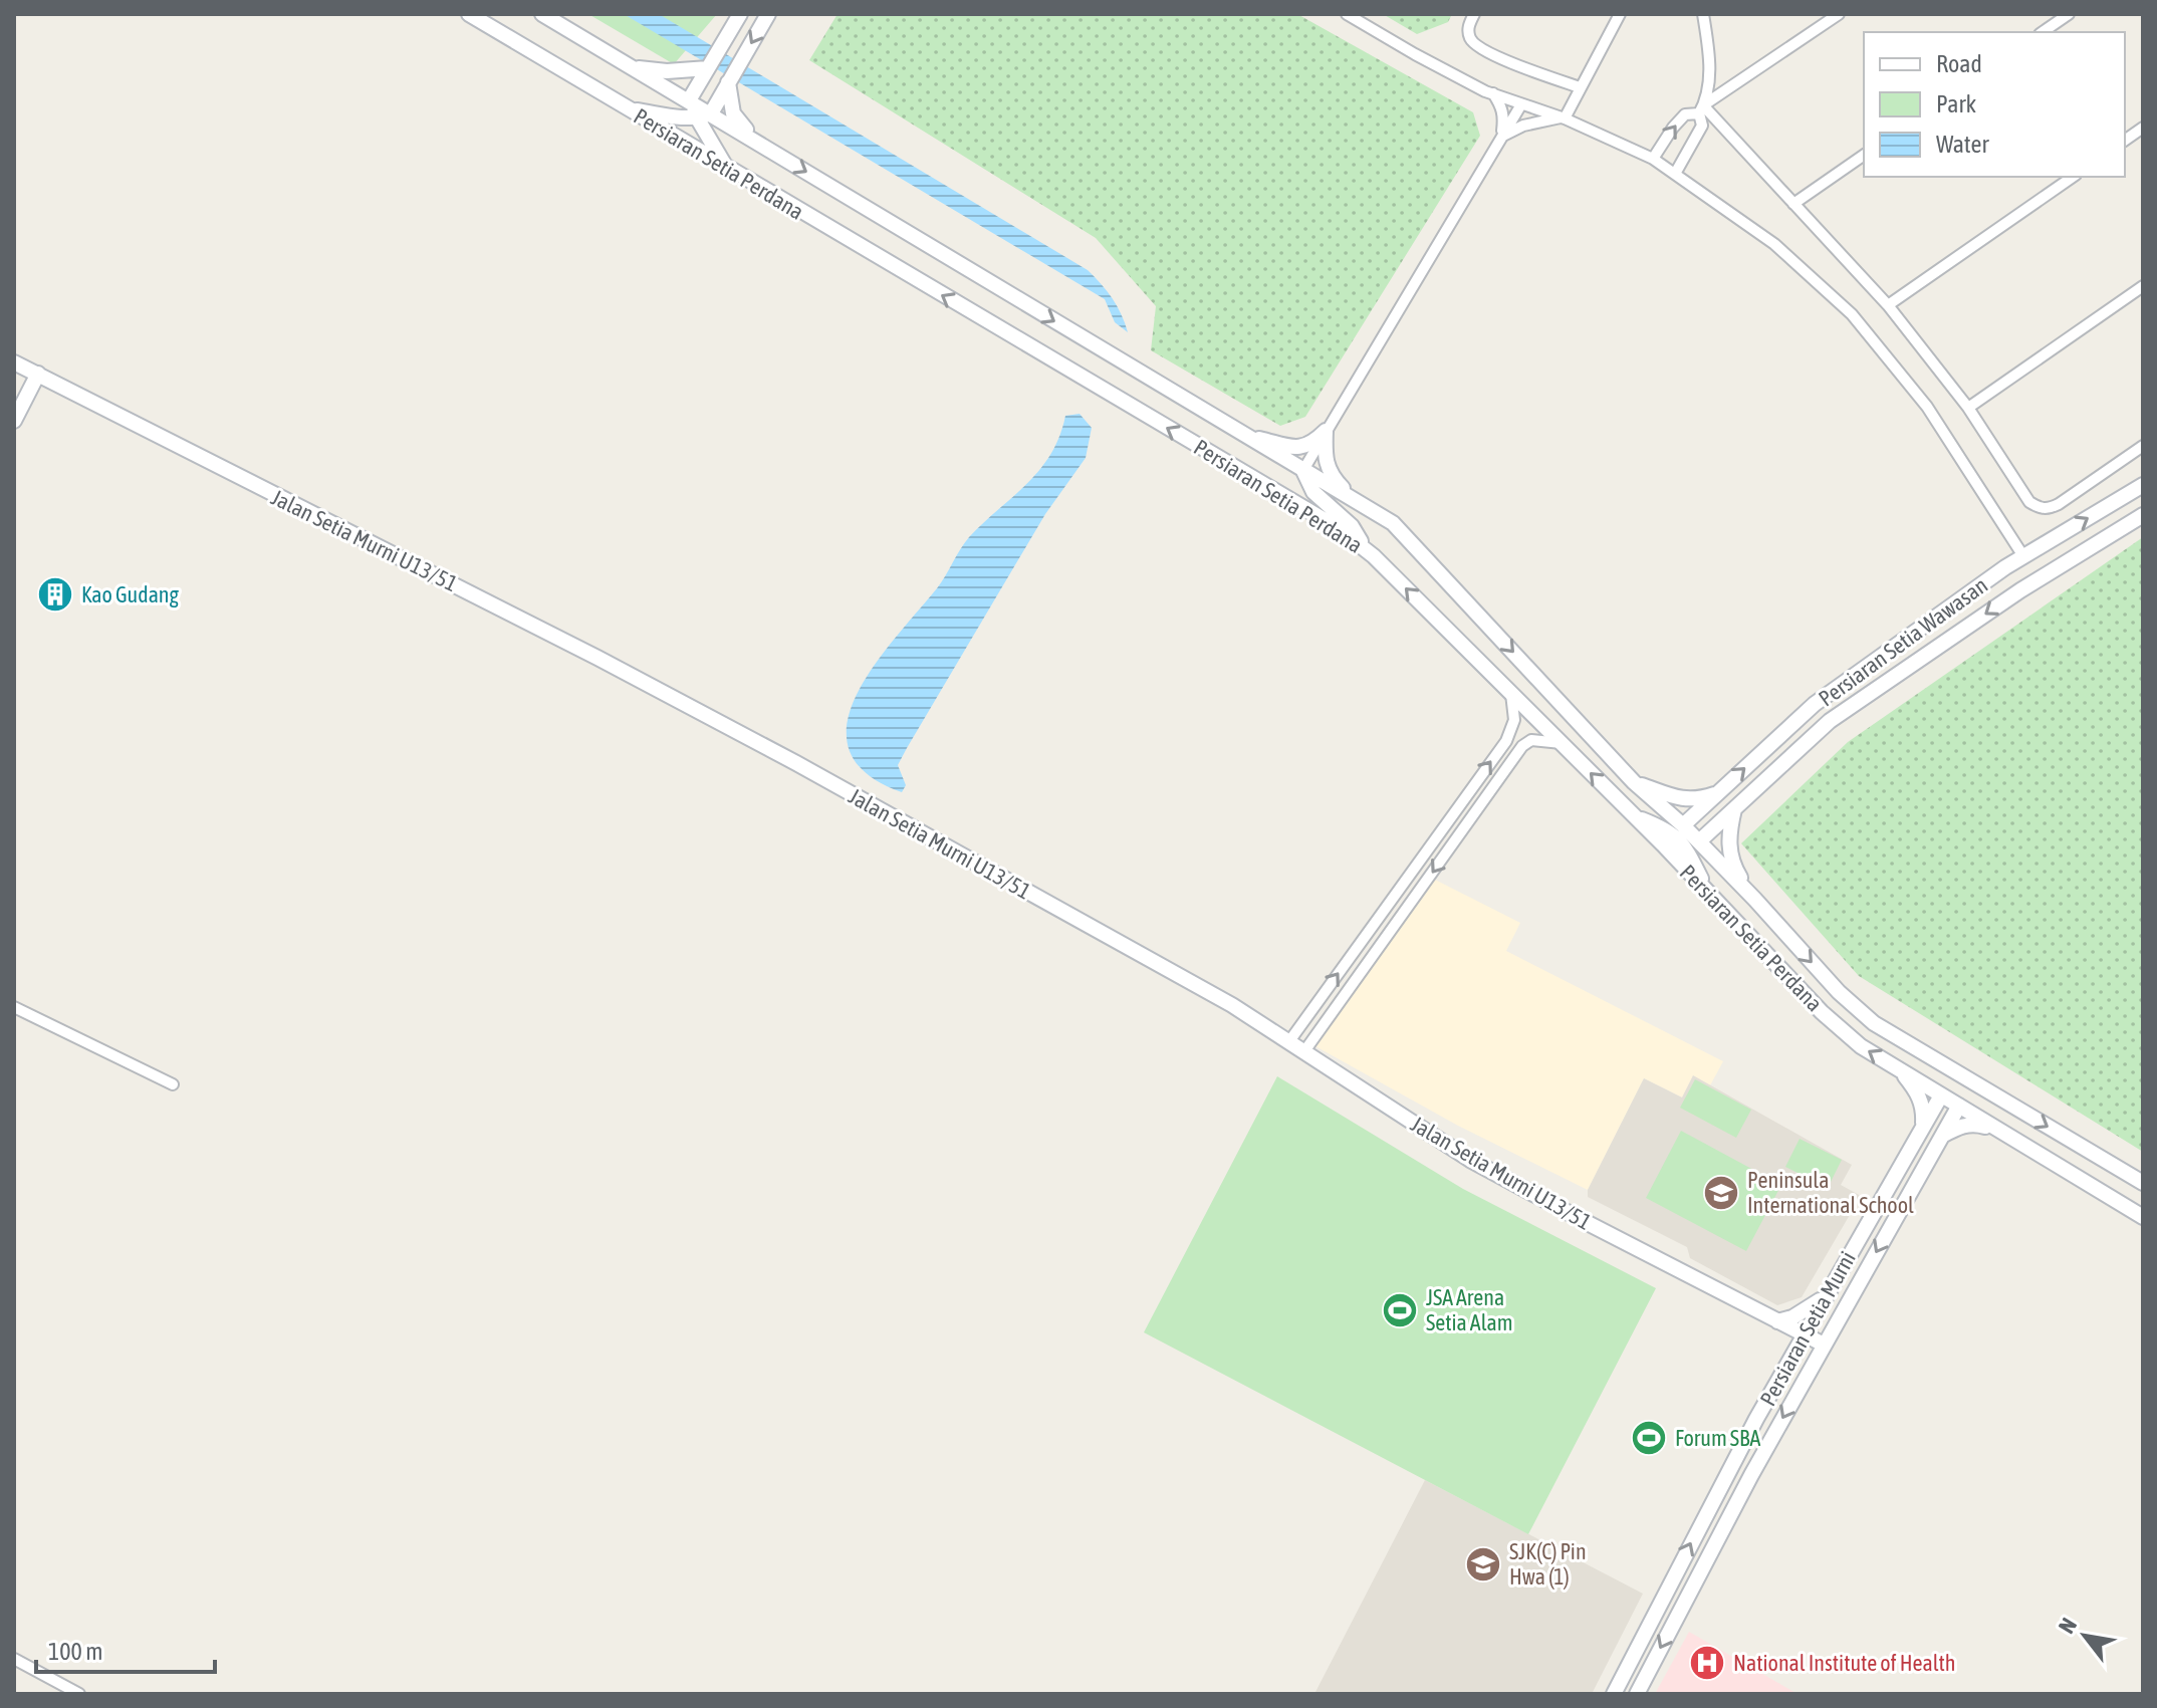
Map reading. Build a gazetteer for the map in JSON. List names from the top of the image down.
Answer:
{
  "streets": {
    "main road": [
      "Persiaran Setia Perdana",
      "Jalan Setia Murni U13/51",
      "Persiaran Setia Wawasan",
      "Persiaran Setia Murni"
    ]
  },
  "crossings": [
    ["Persiaran Setia Perdana", "Persiaran Setia Wawasan"],
    ["Persiaran Setia Perdana", "Persiaran Setia Murni"],
    ["Jalan Setia Murni U13/51", "Persiaran Setia Murni"]
  ],
  "places": {
    "building": ["Kao Gudang"],
    "school or university": ["Peninsula International School", "SJK(C) Pin Hwa (1)"],
    "sports": ["JSA Arena Setia Alam", "Forum SBA"],
    "hospital": ["National Institute of Health"]
  },
  "legend": ["Road", "Park", "Water"],
  "scale_bar": "100 m",
  "north": "top left"
}
